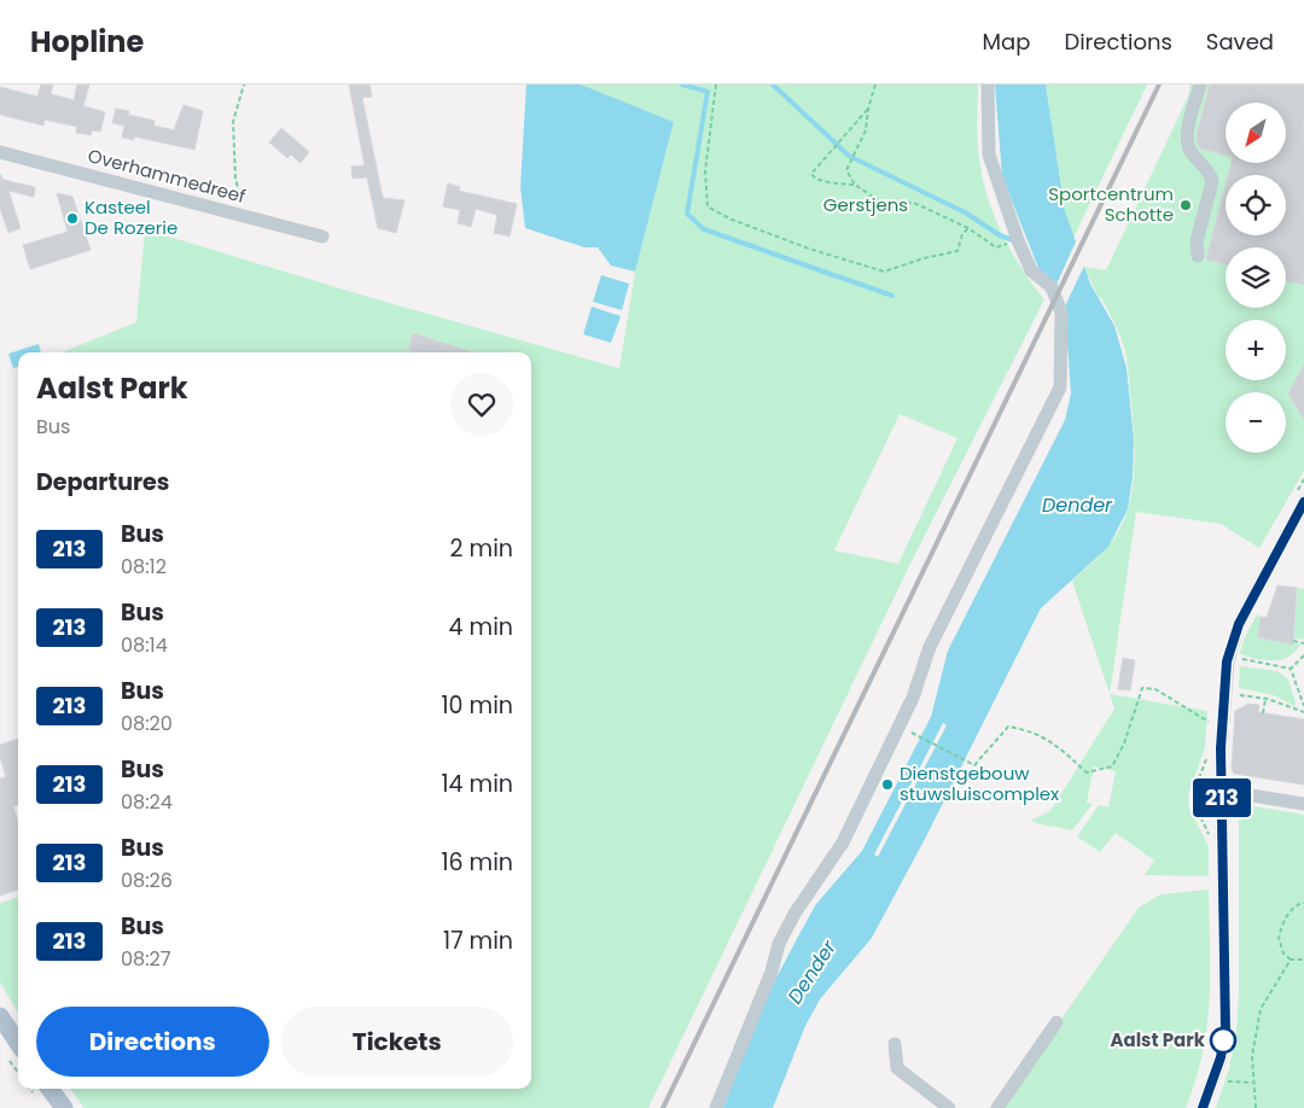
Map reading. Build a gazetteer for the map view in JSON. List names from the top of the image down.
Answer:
{
  "streets": {
    "street": ["Overhammedreef"]
  },
  "water": ["Dender"],
  "parks": ["Gerstjens"],
  "places": [
    "Sportcentrum Schotte",
    "Kasteel De Rozerie",
    "Dienstgebouw stuwsluiscomplex",
    "Aalst Park"
  ],
  "lines": ["bus line 213"],
  "north": "bottom left",
  "page": {
    "header": "Hopline",
    "nav": ["Map", "Directions", "Saved"],
    "on_map": "213",
    "map_buttons": ["+", "−"],
    "heading": [
      ["Aalst Park", "Bus"],
      "Departures"
    ],
    "list": [
      {
        "mark": "213",
        "name": "Bus",
        "note": "08:12",
        "value": "2 min"
      },
      {
        "mark": "213",
        "name": "Bus",
        "note": "08:14",
        "value": "4 min"
      },
      {
        "mark": "213",
        "name": "Bus",
        "note": "08:20",
        "value": "10 min"
      },
      {
        "mark": "213",
        "name": "Bus",
        "note": "08:24",
        "value": "14 min"
      },
      {
        "mark": "213",
        "name": "Bus",
        "note": "08:26",
        "value": "16 min"
      },
      {
        "mark": "213",
        "name": "Bus",
        "note": "08:27",
        "value": "17 min"
      }
    ],
    "buttons": ["Directions", "Tickets"]
  }
}
